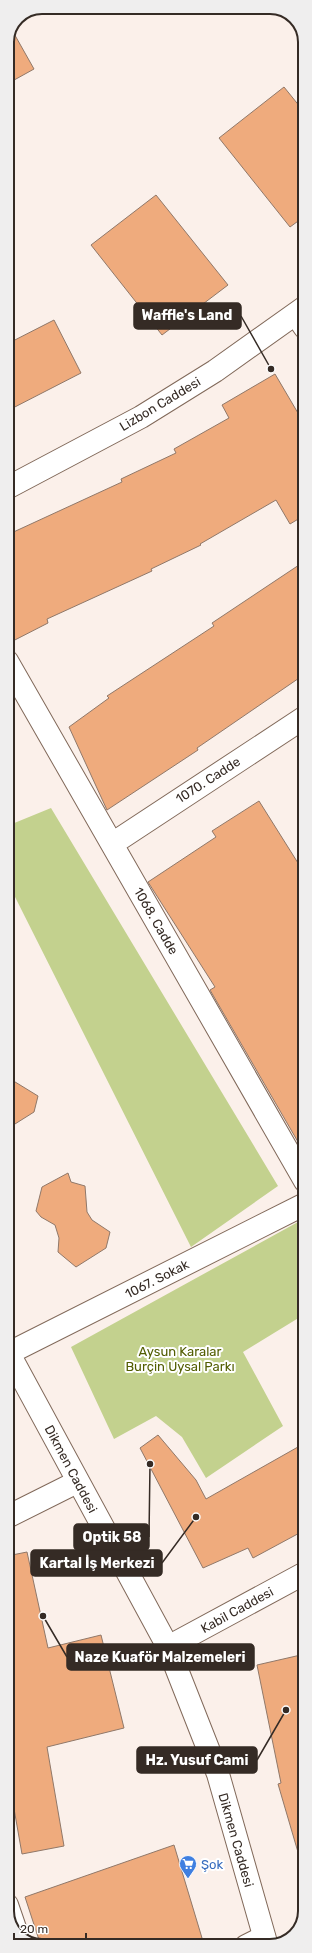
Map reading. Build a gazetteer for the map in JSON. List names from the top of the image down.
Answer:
{
  "streets": {
    "street": [
      "Lizbon Caddesi",
      "1070. Cadde",
      "1068. Cadde",
      "1067. Sokak",
      "Dikmen Caddesi",
      "Kabil Caddesi"
    ]
  },
  "crossings": [
    ["1070. Cadde", "1068. Cadde"],
    ["Dikmen Caddesi", "Kabil Caddesi"]
  ],
  "parks": ["Aysun Karalar Burçin Uysal Parkı"],
  "places": {
    "other": [
      "Waffle's Land",
      "Optik 58",
      "Kartal İş Merkezi",
      "Naze Kuaför Malzemeleri",
      "Hz. Yusuf Cami"
    ],
    "supermarket": ["Şok"]
  },
  "scale_bar": "20 m"
}
